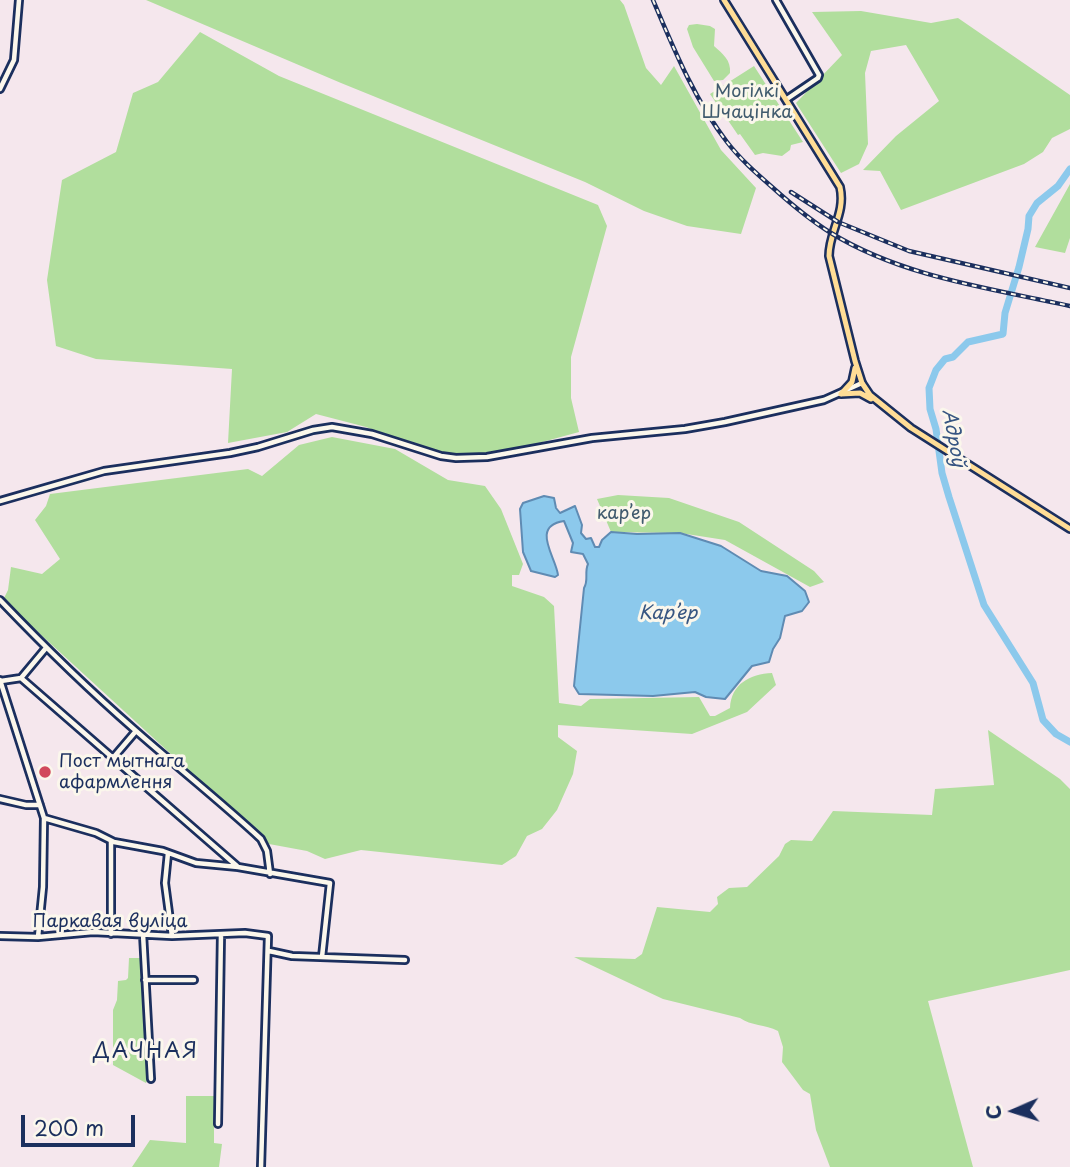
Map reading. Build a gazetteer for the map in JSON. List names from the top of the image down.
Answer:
{
  "streets": {
    "street": ["Паркавая вуліца"]
  },
  "districts": ["ДАЧНАЯ"],
  "water": ["Адроў", "Карʼер"],
  "parks": ["Могілкі Шчацінка", "карʼер"],
  "places": ["Пост мытнага афармлення"],
  "scale_bar": "200 m",
  "north": "left"
}
